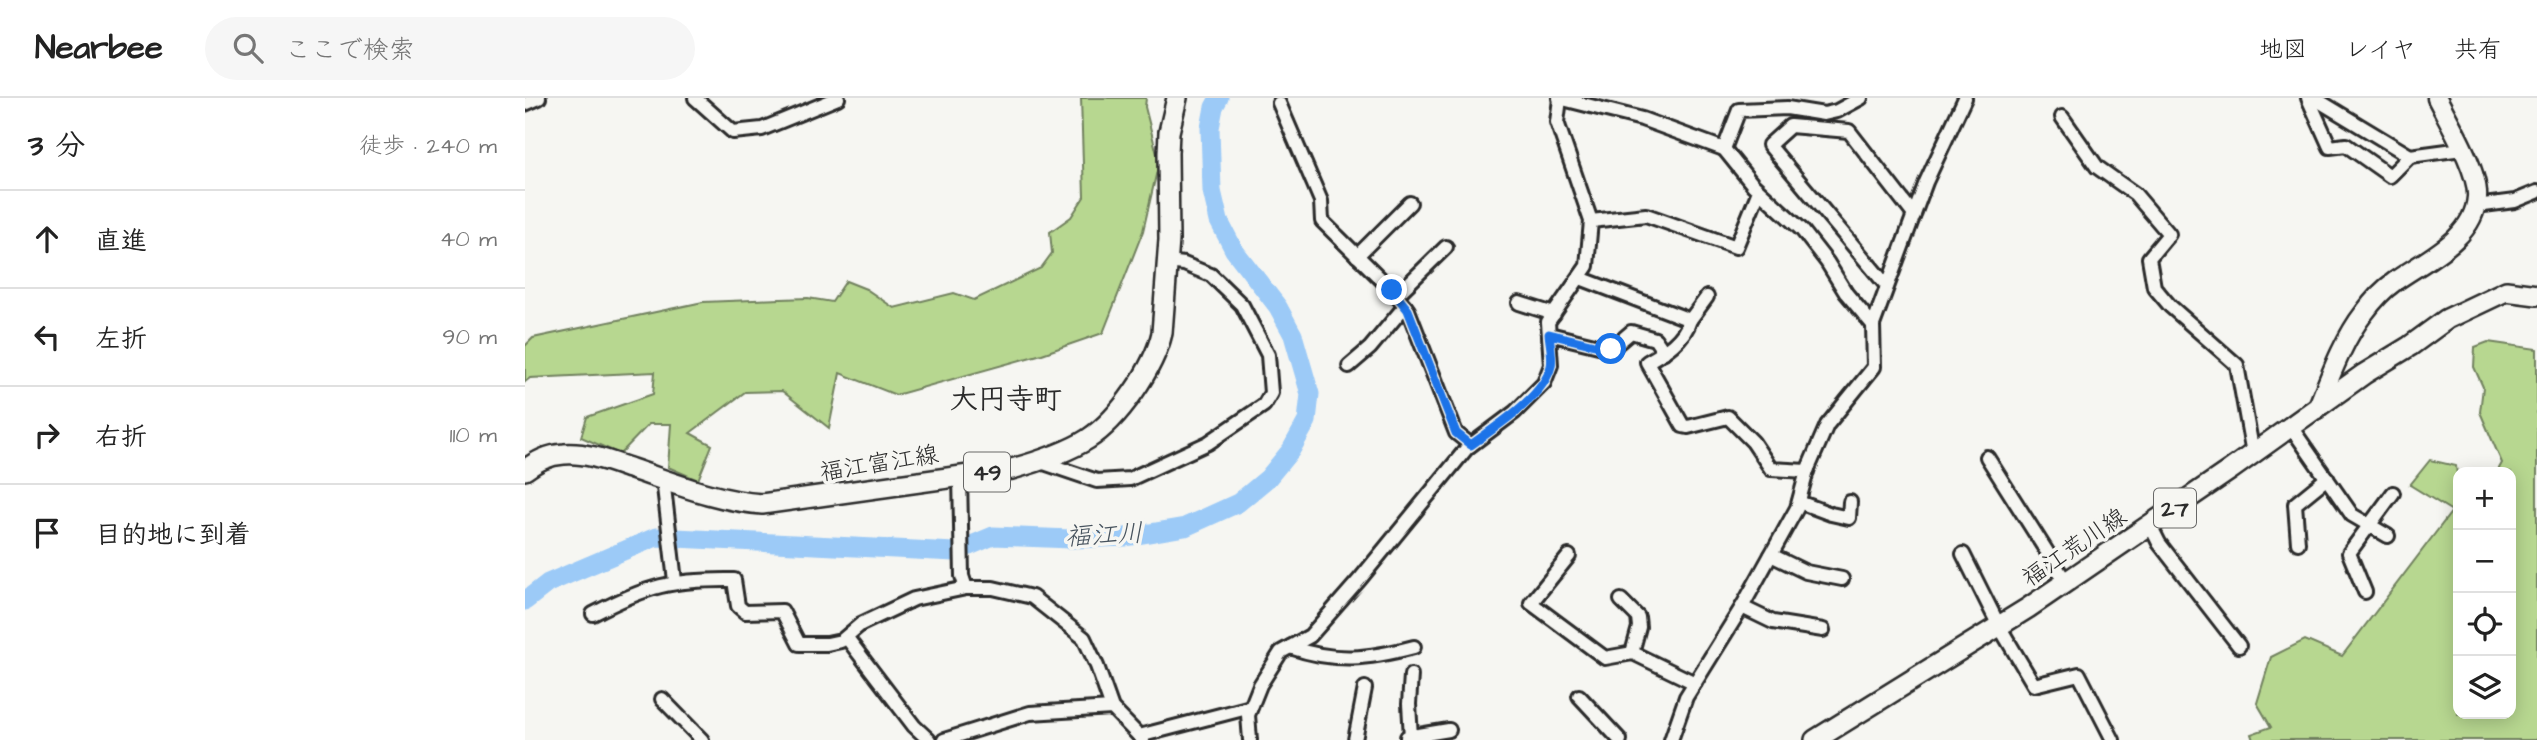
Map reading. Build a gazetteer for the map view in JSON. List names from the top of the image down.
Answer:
{
  "streets": {
    "main road": [
      "福江富江線",
      "49",
      "27",
      "福江荒川線"
    ]
  },
  "districts": ["大円寺町"],
  "water": ["福江川"],
  "page": {
    "header": "Nearbee",
    "search": "ここで検索",
    "nav": ["地図", "レイヤ", "共有"],
    "heading": ["3 分", "徒歩 · 240 m"],
    "list": [
      ["直進", "40 m"],
      ["左折", "90 m"],
      ["右折", "110 m"],
      "目的地に到着"
    ],
    "map_buttons": ["+", "−"]
  }
}
